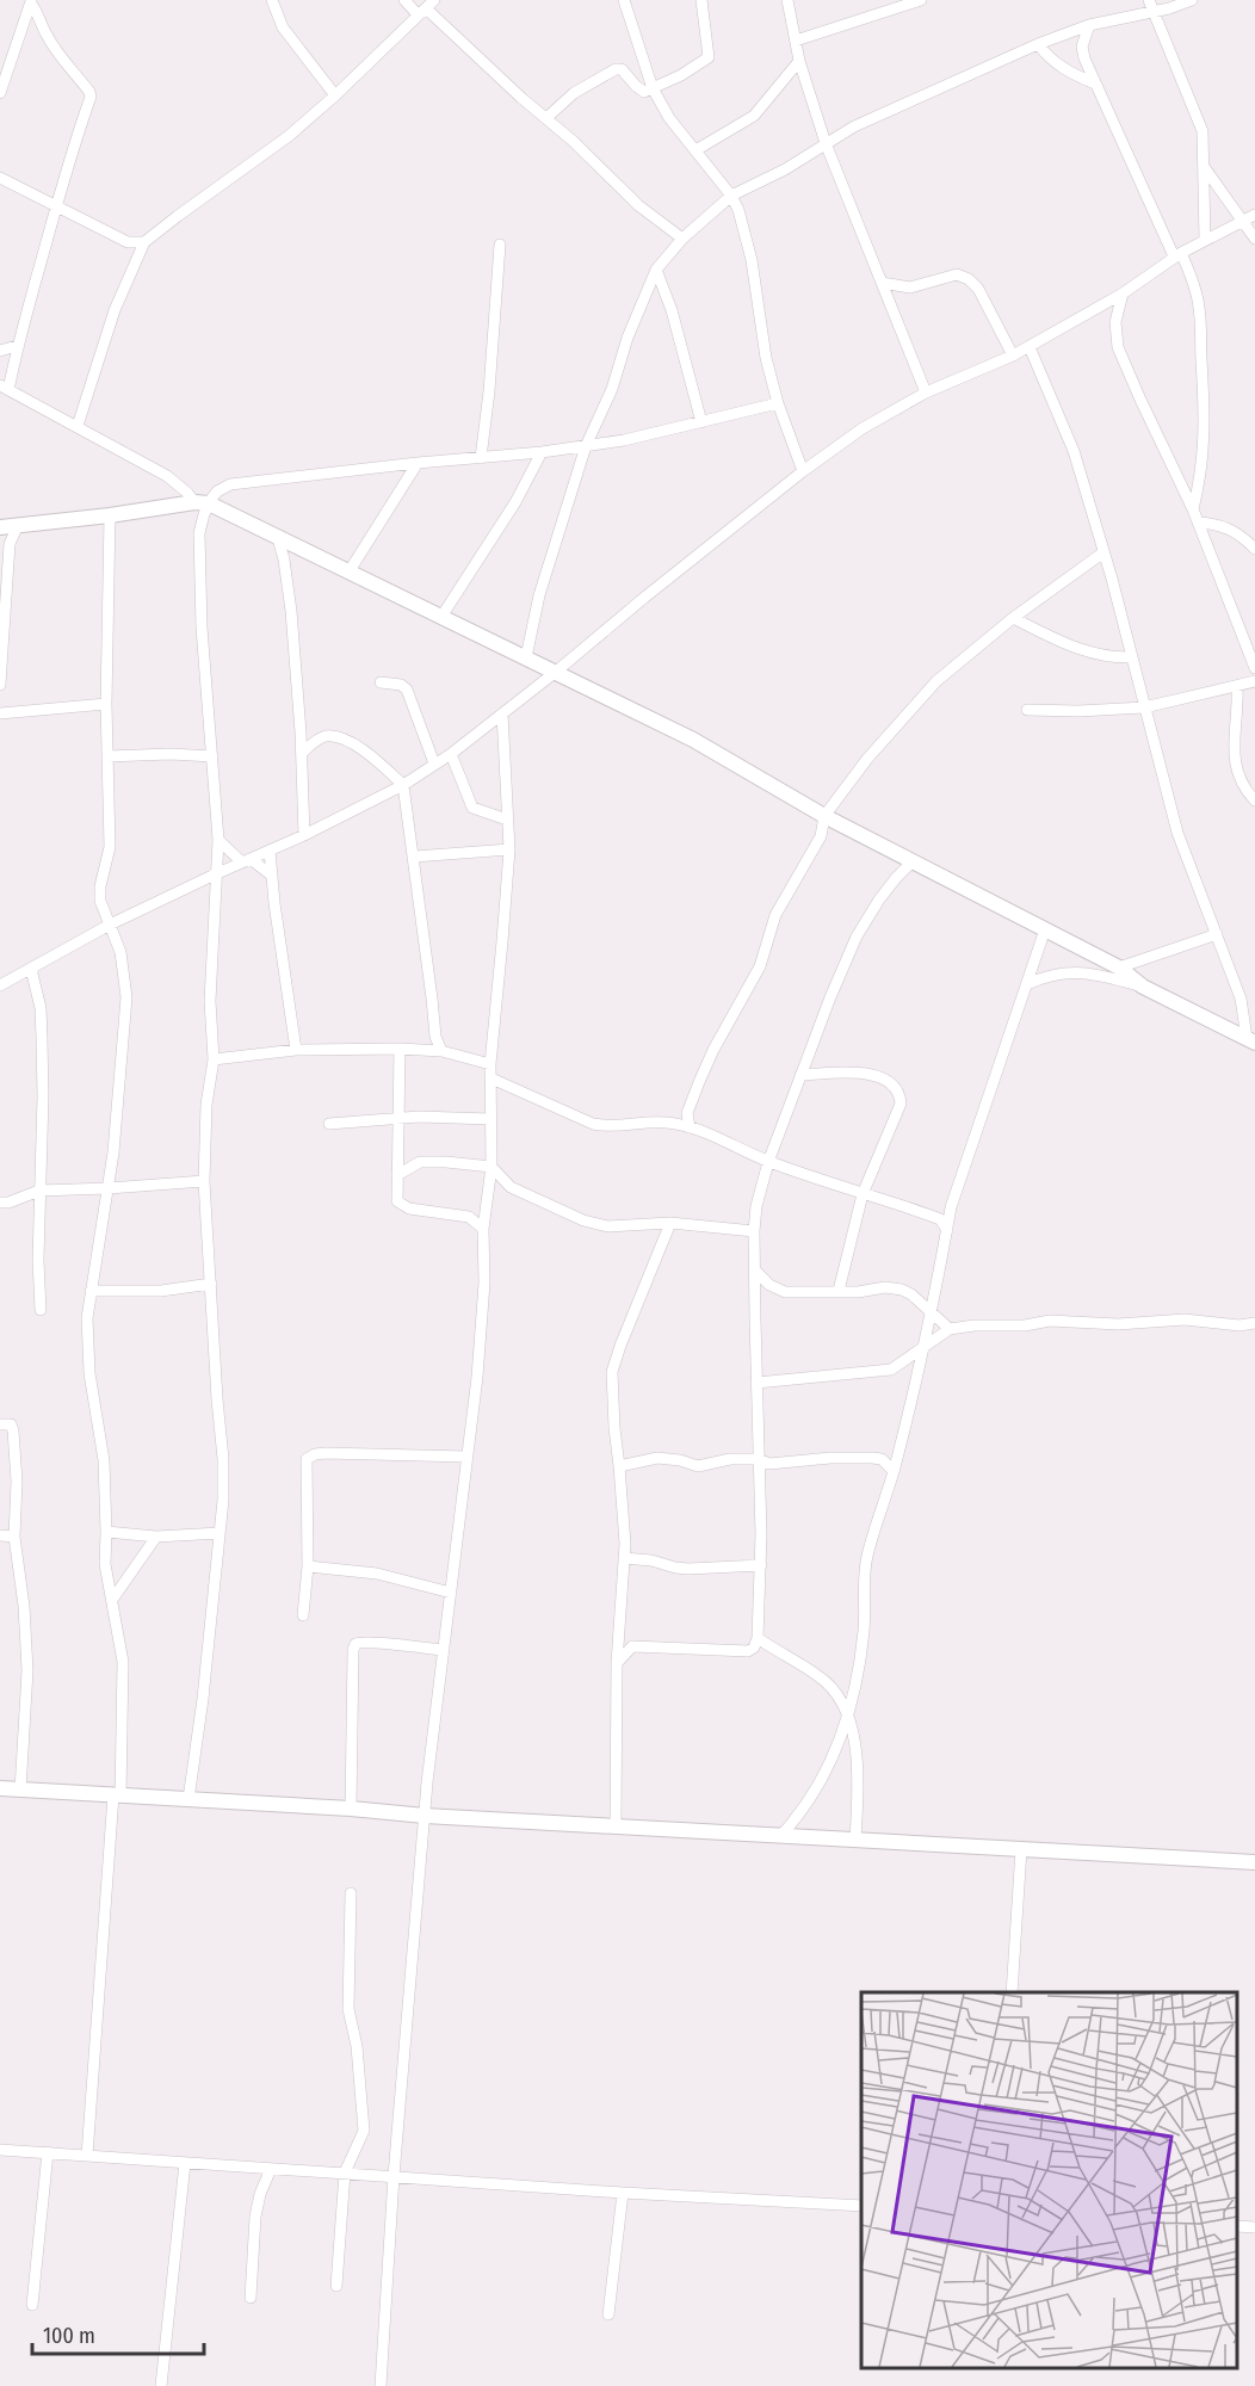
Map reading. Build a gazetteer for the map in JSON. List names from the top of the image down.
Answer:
{
  "scale_bar": "100 m"
}
